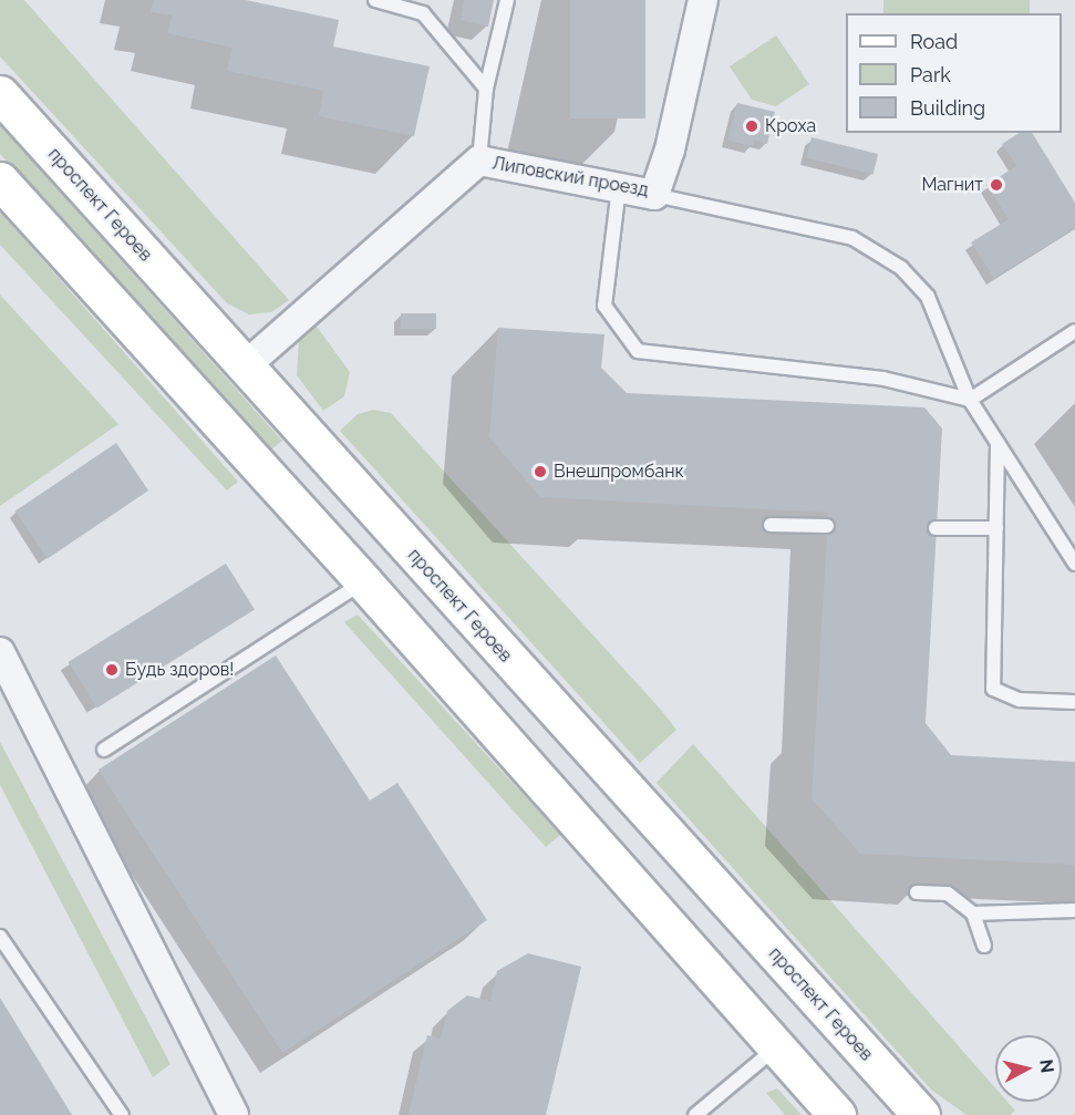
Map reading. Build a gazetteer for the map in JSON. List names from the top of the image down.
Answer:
{
  "streets": {
    "main road": ["проспект Героев"],
    "street": ["Липовский проезд"]
  },
  "crossings": [
    ["Липовский проезд", "проспект Героев"]
  ],
  "places": [
    "Кроха",
    "Магнит",
    "Внешпромбанк",
    "Будь здоров!"
  ],
  "legend": ["Road", "Park", "Building"],
  "north": "right"
}
